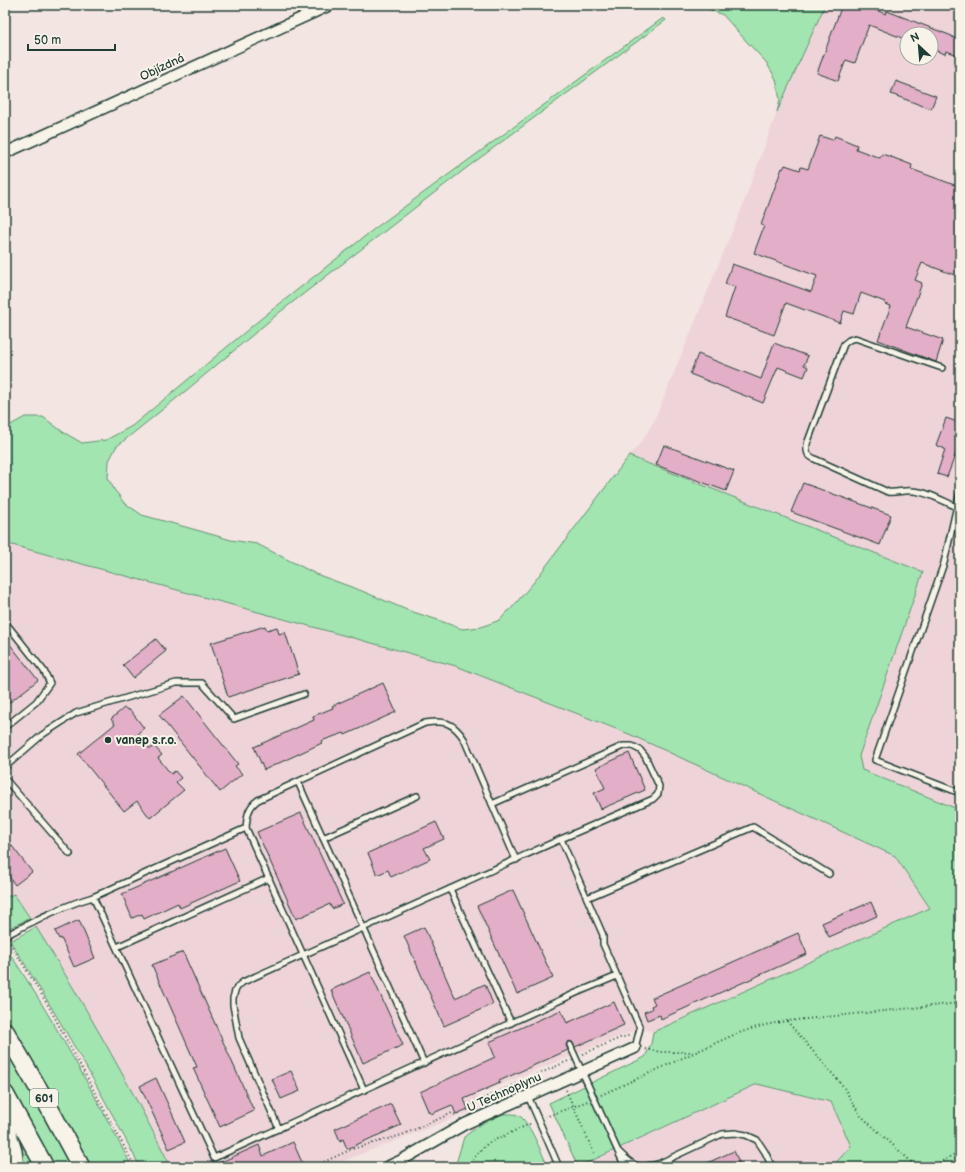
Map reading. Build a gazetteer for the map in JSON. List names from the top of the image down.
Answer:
{
  "streets": {
    "main road": ["601"],
    "street": ["Objízdná", "U Technoplynu"]
  },
  "places": ["vanep s.r.o."],
  "scale_bar": "50 m",
  "north": "top left"
}
